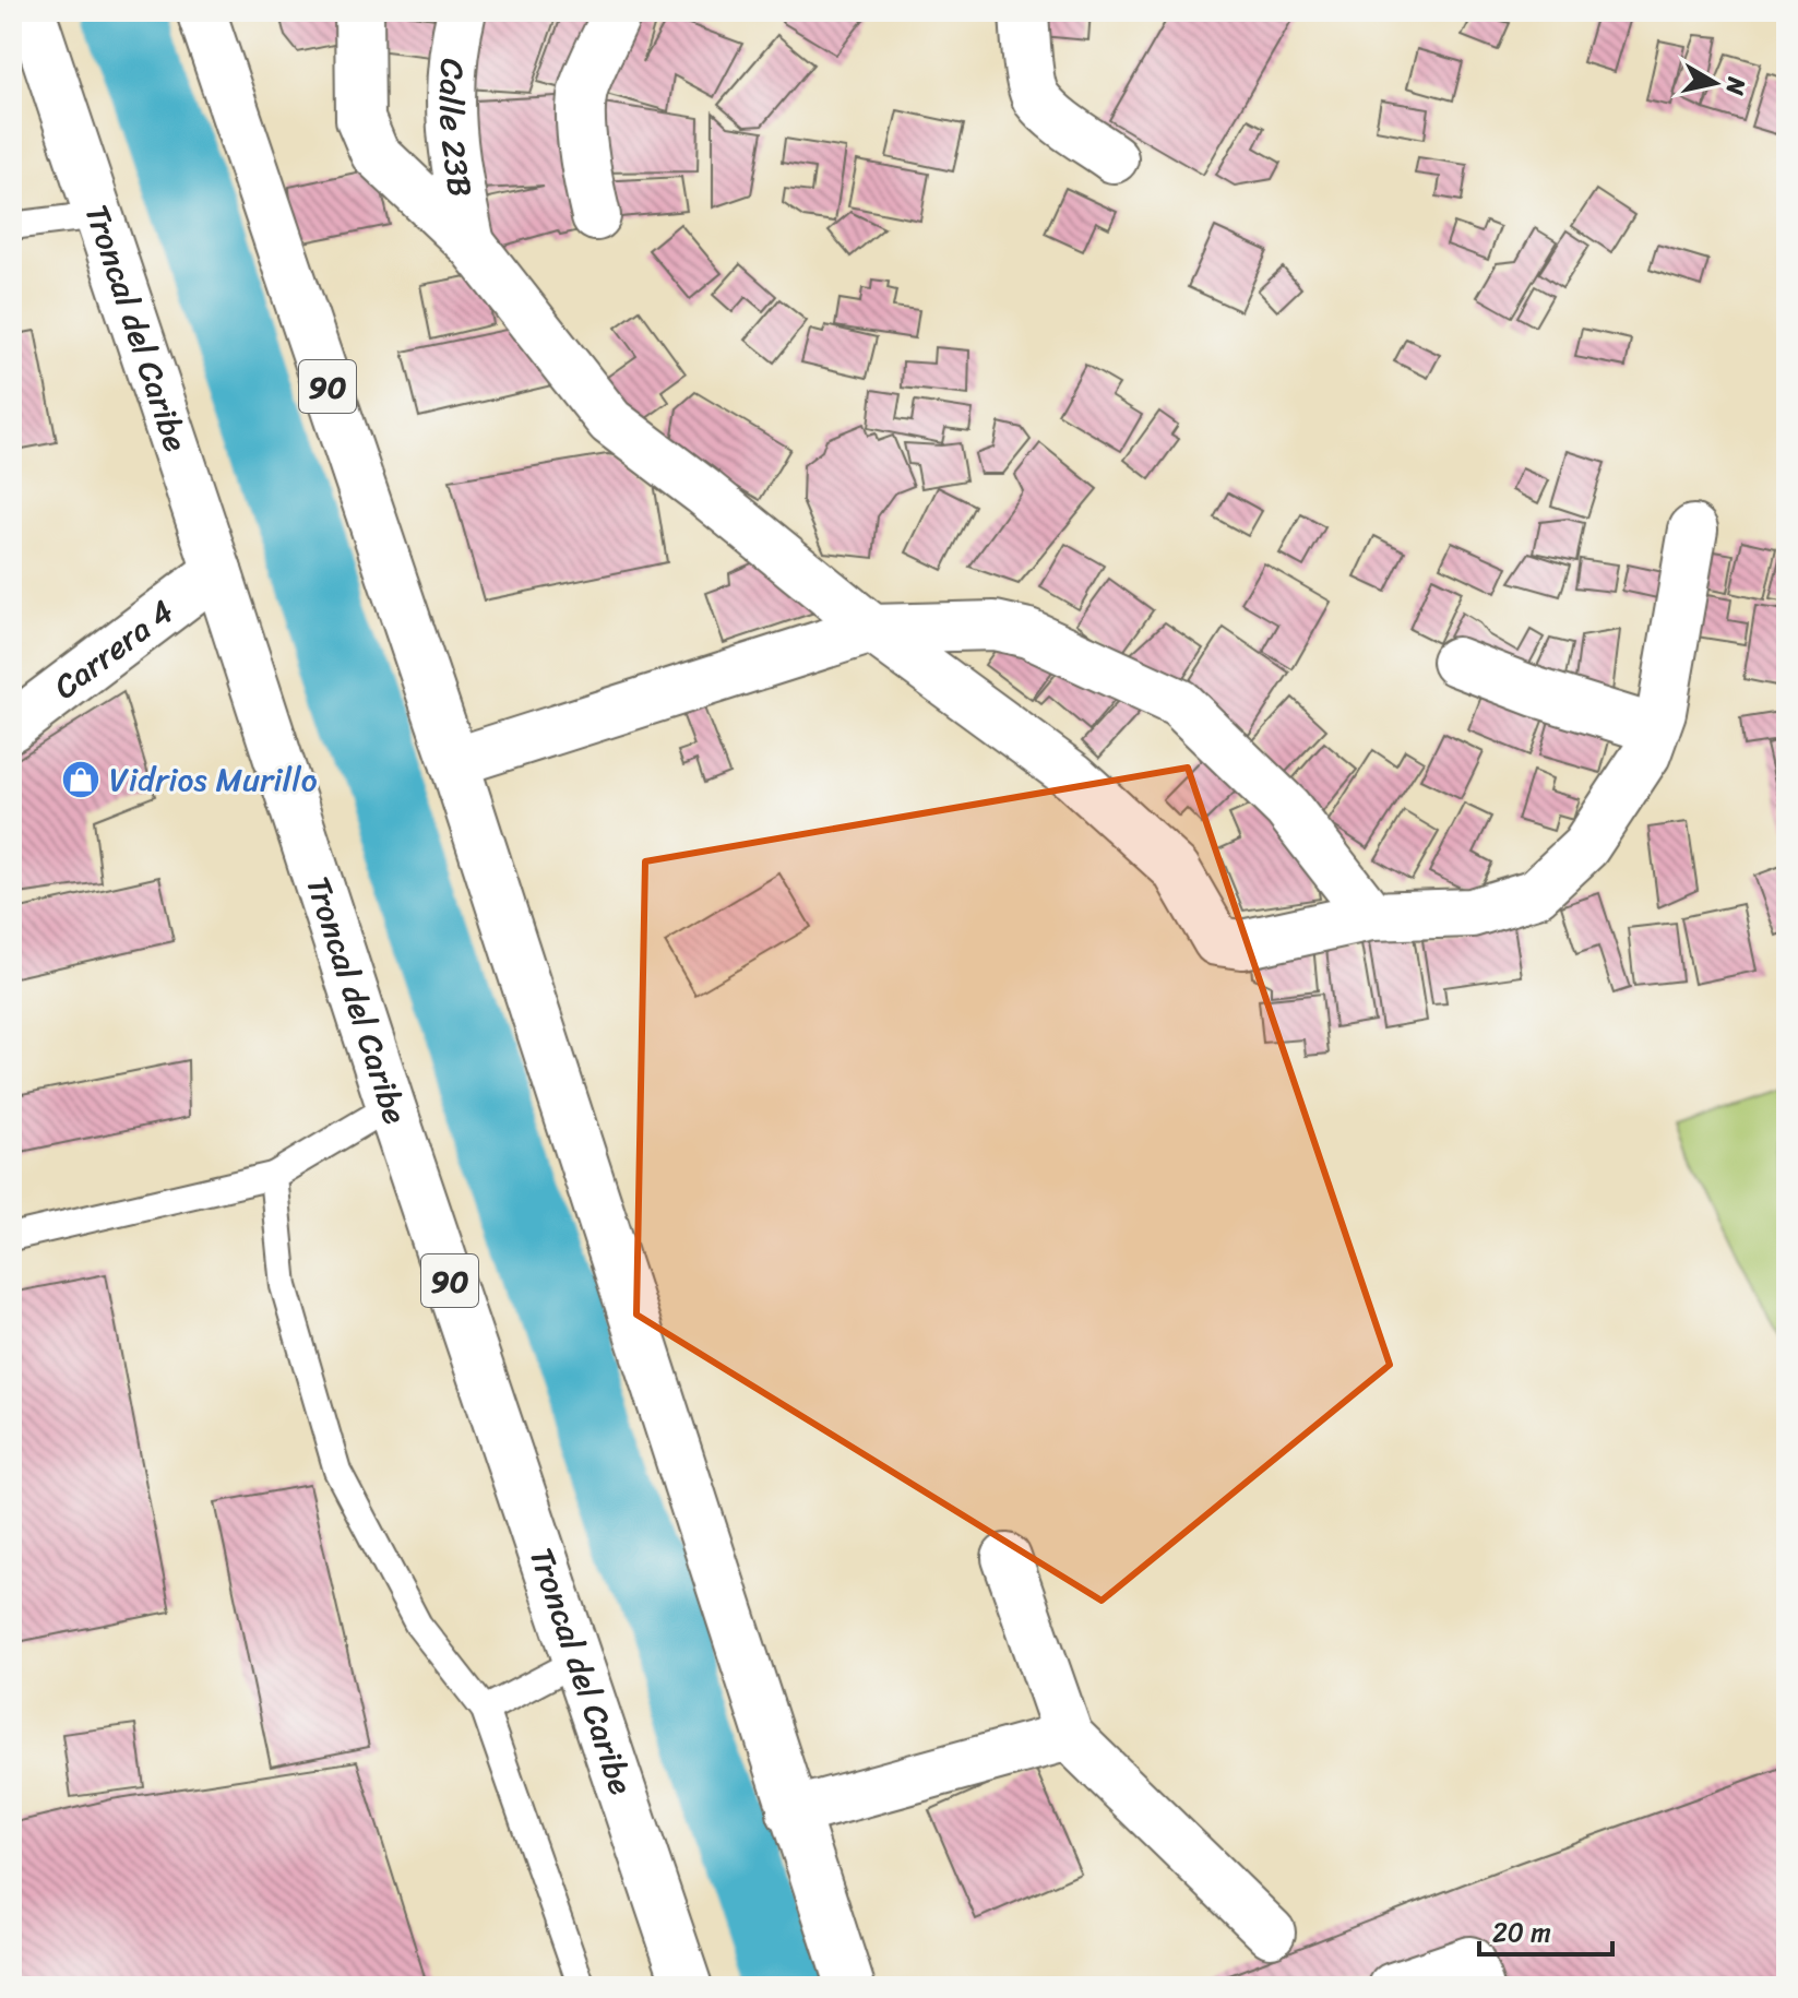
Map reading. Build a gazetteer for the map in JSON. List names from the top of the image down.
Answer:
{
  "streets": {
    "main road": [
      "Calle 23B",
      "Troncal del Caribe",
      "90",
      "Carrera 4"
    ]
  },
  "crossings": [
    ["Troncal del Caribe", "Carrera 4"]
  ],
  "places": {
    "shop": ["Vidrios Murillo"]
  },
  "scale_bar": "20 m",
  "north": "right"
}
